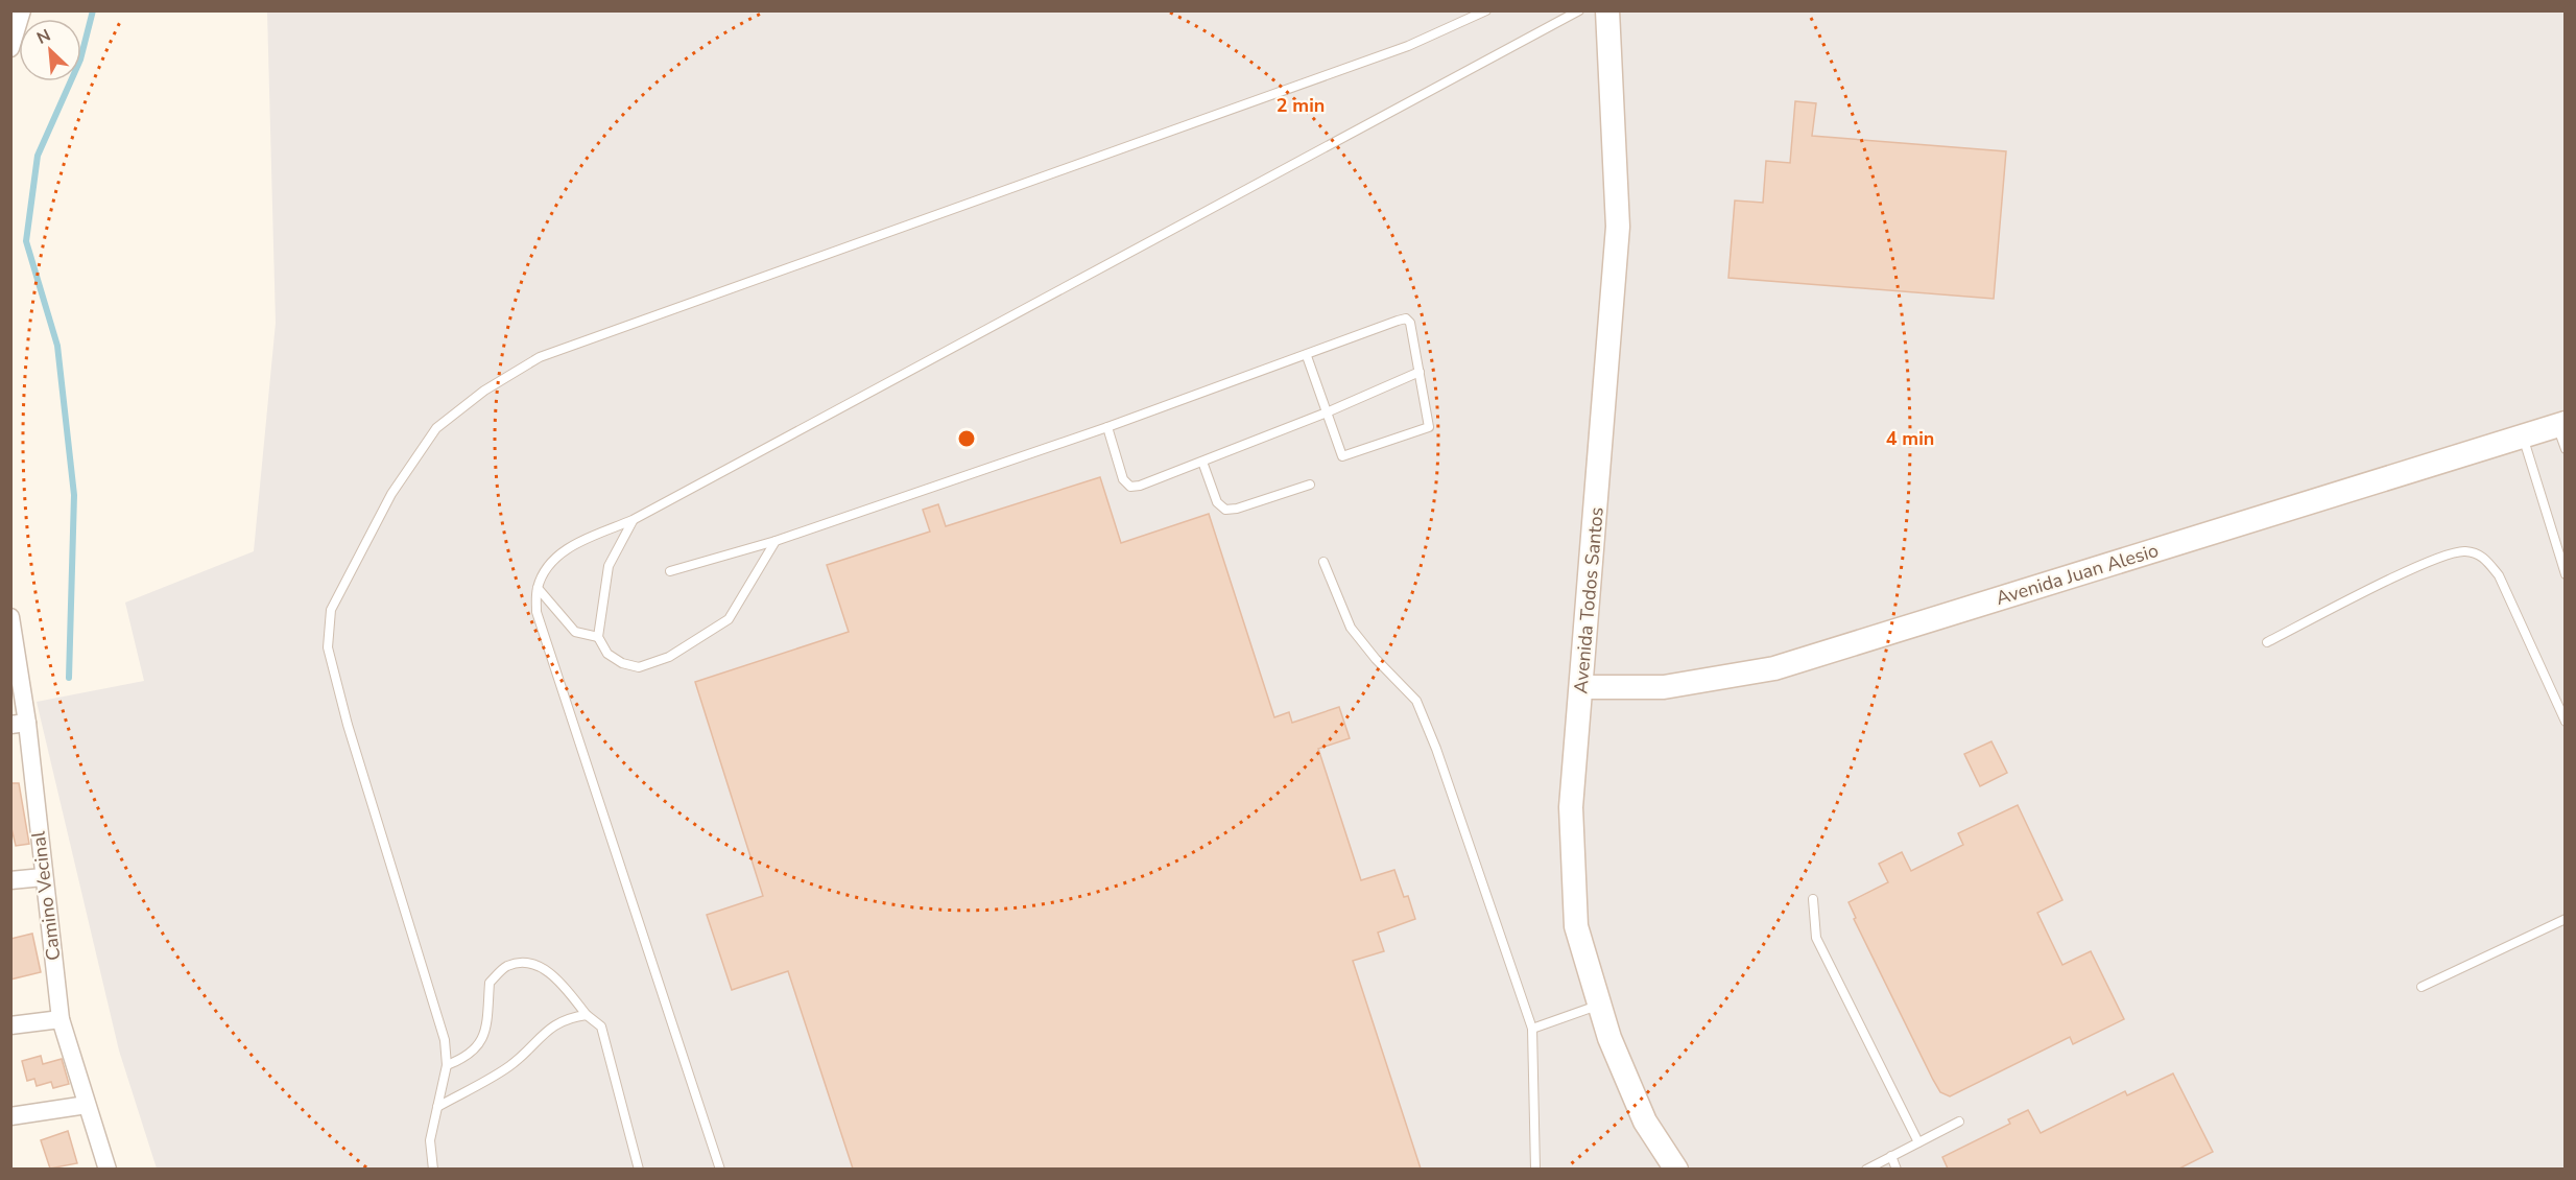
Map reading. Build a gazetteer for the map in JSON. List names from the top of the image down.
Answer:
{
  "streets": {
    "street": ["Avenida Juan Alesio", "Avenida Todos Santos", "Camino Vecinal"]
  },
  "crossings": [
    ["Avenida Juan Alesio", "Avenida Todos Santos"]
  ],
  "north": "top left",
  "rings": ["2 min", "4 min"]
}
